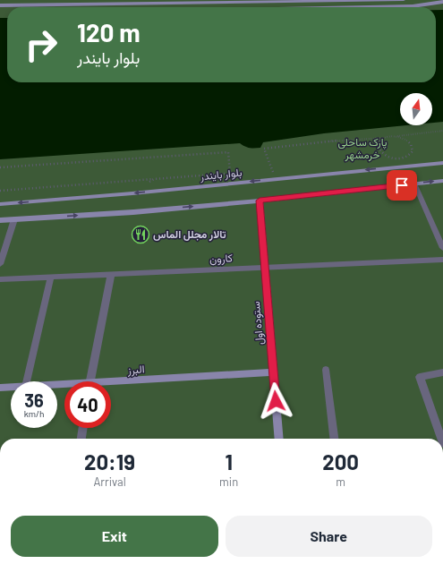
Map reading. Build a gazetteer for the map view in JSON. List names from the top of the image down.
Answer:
{
  "streets": {
    "street": [
      "بلوار بایندر",
      "کارون",
      "ستوده اول",
      "البرز"
    ]
  },
  "crossings": [
    ["کارون", "ستوده اول"],
    ["ستوده اول", "البرز"]
  ],
  "parks": ["پارک ساحلی خرمشهر"],
  "places": {
    "restaurant": ["تالار مجلل الماس"]
  },
  "north": "top",
  "page": {
    "turn": ["120 m", "بلوار بایندر"],
    "speed": "36 km/h",
    "limit": "40",
    "eta": [
      "20:19",
      "Arrival",
      "1",
      "min",
      "200",
      "m"
    ],
    "buttons": ["Exit", "Share"]
  }
}
